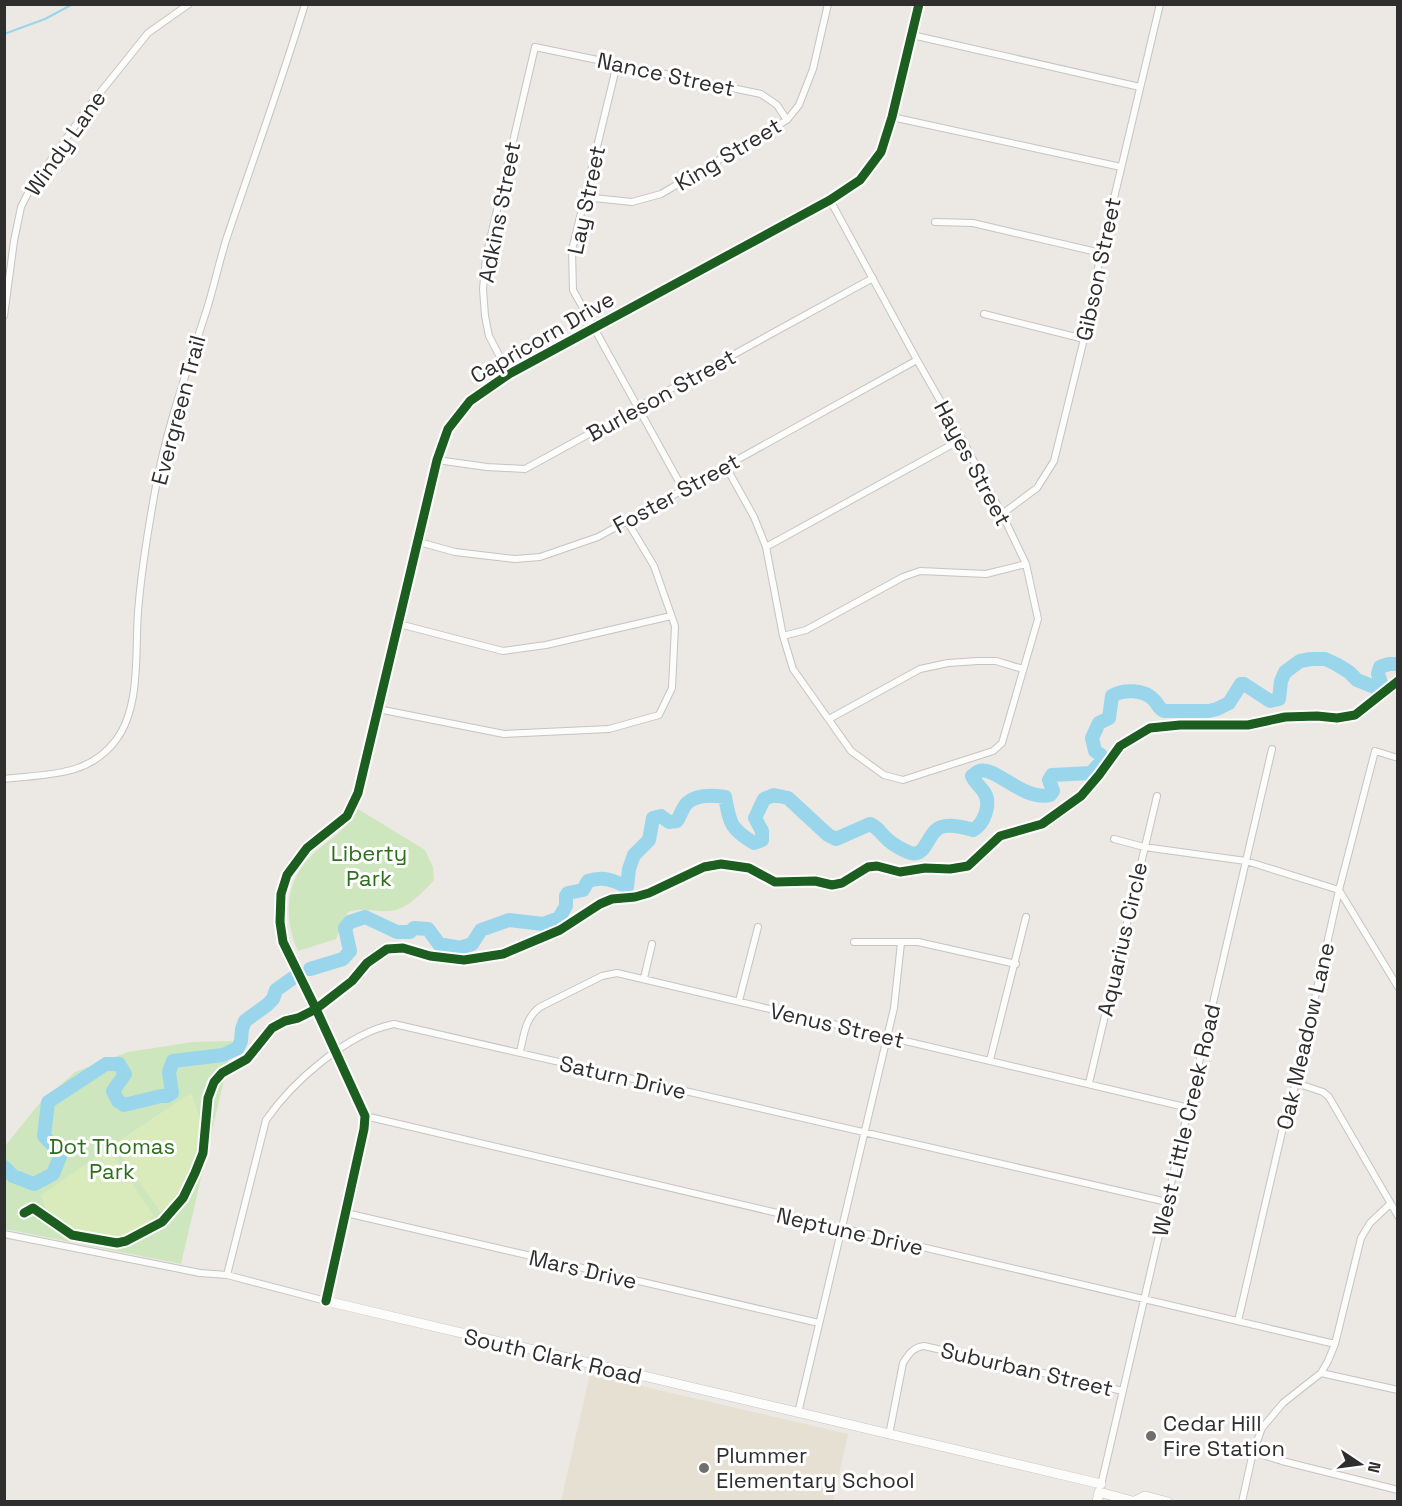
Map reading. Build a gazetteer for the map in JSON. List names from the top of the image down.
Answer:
{
  "streets": {
    "street": [
      "Nance Street",
      "Windy Lane",
      "King Street",
      "Lay Street",
      "Adkins Street",
      "Gibson Street",
      "Capricorn Drive",
      "Burleson Street",
      "Evergreen Trail",
      "Hayes Street",
      "Foster Street",
      "Aquarius Circle",
      "Venus Street",
      "Oak Meadow Lane",
      "Saturn Drive",
      "West Little Creek Road",
      "Neptune Drive",
      "Mars Drive",
      "South Clark Road",
      "Suburban Street"
    ]
  },
  "crossings": [
    ["Nance Street", "King Street"],
    ["Nance Street", "Lay Street"],
    ["Nance Street", "Adkins Street"],
    ["King Street", "Lay Street"],
    ["Lay Street", "Capricorn Drive"],
    ["Lay Street", "Burleson Street"],
    ["Lay Street", "Foster Street"],
    ["Adkins Street", "Capricorn Drive"],
    ["Gibson Street", "Hayes Street"],
    ["Capricorn Drive", "Burleson Street"],
    ["Capricorn Drive", "Hayes Street"],
    ["Capricorn Drive", "Foster Street"],
    ["Capricorn Drive", "Saturn Drive"],
    ["Capricorn Drive", "Neptune Drive"],
    ["Burleson Street", "Hayes Street"],
    ["Hayes Street", "Foster Street"],
    ["Aquarius Circle", "Venus Street"],
    ["Venus Street", "Saturn Drive"],
    ["Venus Street", "West Little Creek Road"],
    ["Oak Meadow Lane", "Neptune Drive"],
    ["Saturn Drive", "West Little Creek Road"],
    ["Saturn Drive", "South Clark Road"],
    ["West Little Creek Road", "Neptune Drive"],
    ["West Little Creek Road", "South Clark Road"],
    ["West Little Creek Road", "Suburban Street"],
    ["South Clark Road", "Suburban Street"]
  ],
  "parks": ["Liberty Park", "Dot Thomas Park"],
  "places": ["Cedar Hill Fire Station", "Plummer Elementary School"],
  "north": "right"
}
